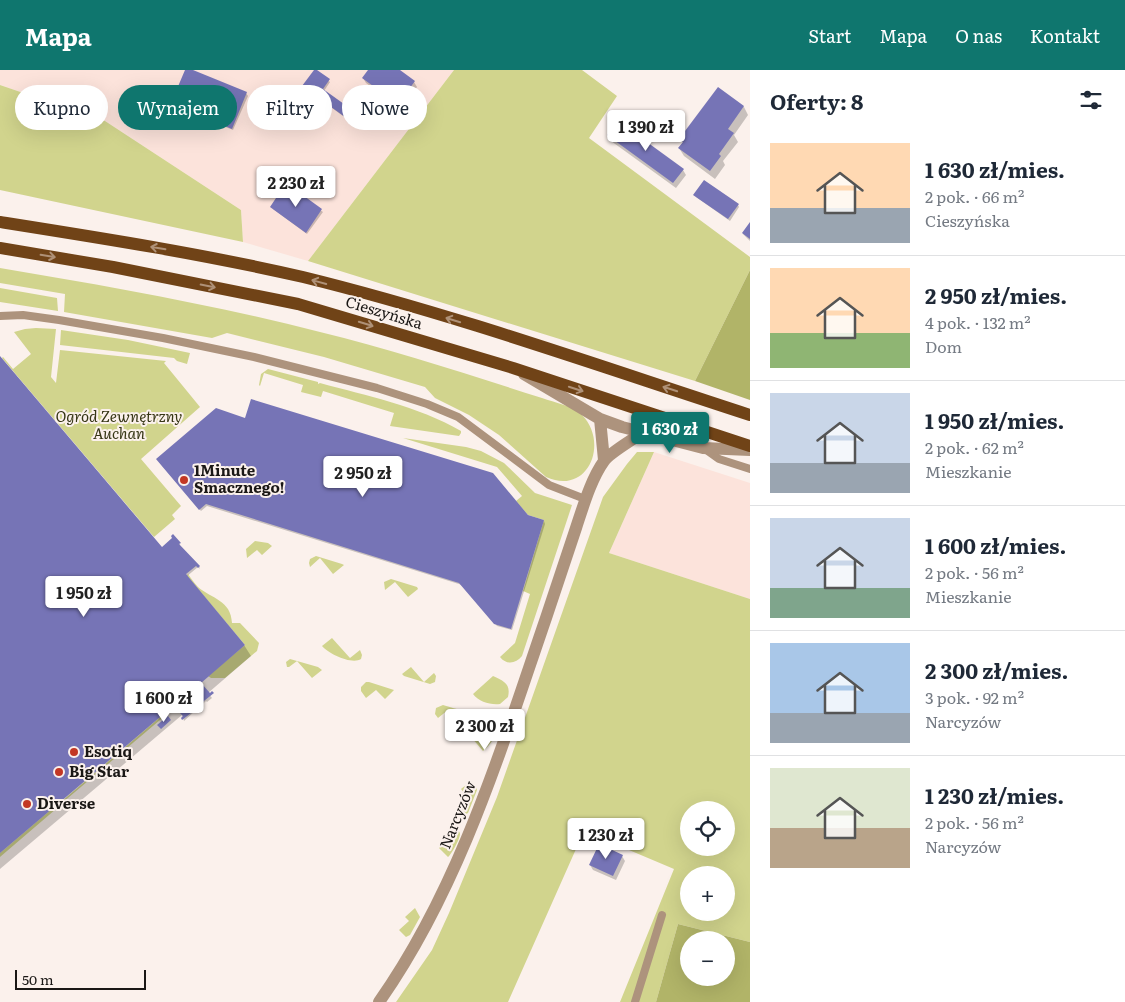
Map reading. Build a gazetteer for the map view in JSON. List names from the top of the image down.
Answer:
{
  "streets": {
    "main road": ["Cieszyńska"],
    "street": ["Narcyzów"]
  },
  "parks": ["Ogród Zewnętrzny Auchan"],
  "places": [
    "1Minute Smacznego!",
    "Esotiq",
    "Big Star",
    "Diverse"
  ],
  "scale_bar": "50 m",
  "page": {
    "header": "Mapa",
    "nav": [
      "Start",
      "Mapa",
      "O nas",
      "Kontakt"
    ],
    "heading": "Oferty: 8",
    "chip": [
      "Kupno",
      "Wynajem",
      "Filtry",
      "Nowe"
    ],
    "price": [
      "1 390 zł",
      "2 230 zł",
      "1 630 zł",
      "2 950 zł",
      "1 950 zł",
      "1 600 zł",
      "2 300 zł",
      "1 230 zł"
    ],
    "list": [
      {
        "name": "1 630 zł/mies.",
        "note": "2 pok. · 66 m² · Cieszyńska"
      },
      {
        "name": "2 950 zł/mies.",
        "note": "4 pok. · 132 m² · Dom"
      },
      {
        "name": "1 950 zł/mies.",
        "note": "2 pok. · 62 m² · Mieszkanie"
      },
      {
        "name": "1 600 zł/mies.",
        "note": "2 pok. · 56 m² · Mieszkanie"
      },
      {
        "name": "2 300 zł/mies.",
        "note": "3 pok. · 92 m² · Narcyzów"
      },
      {
        "name": "1 230 zł/mies.",
        "note": "2 pok. · 56 m² · Narcyzów"
      }
    ],
    "map_buttons": ["+", "−"],
    "scale": "50 m"
  }
}
